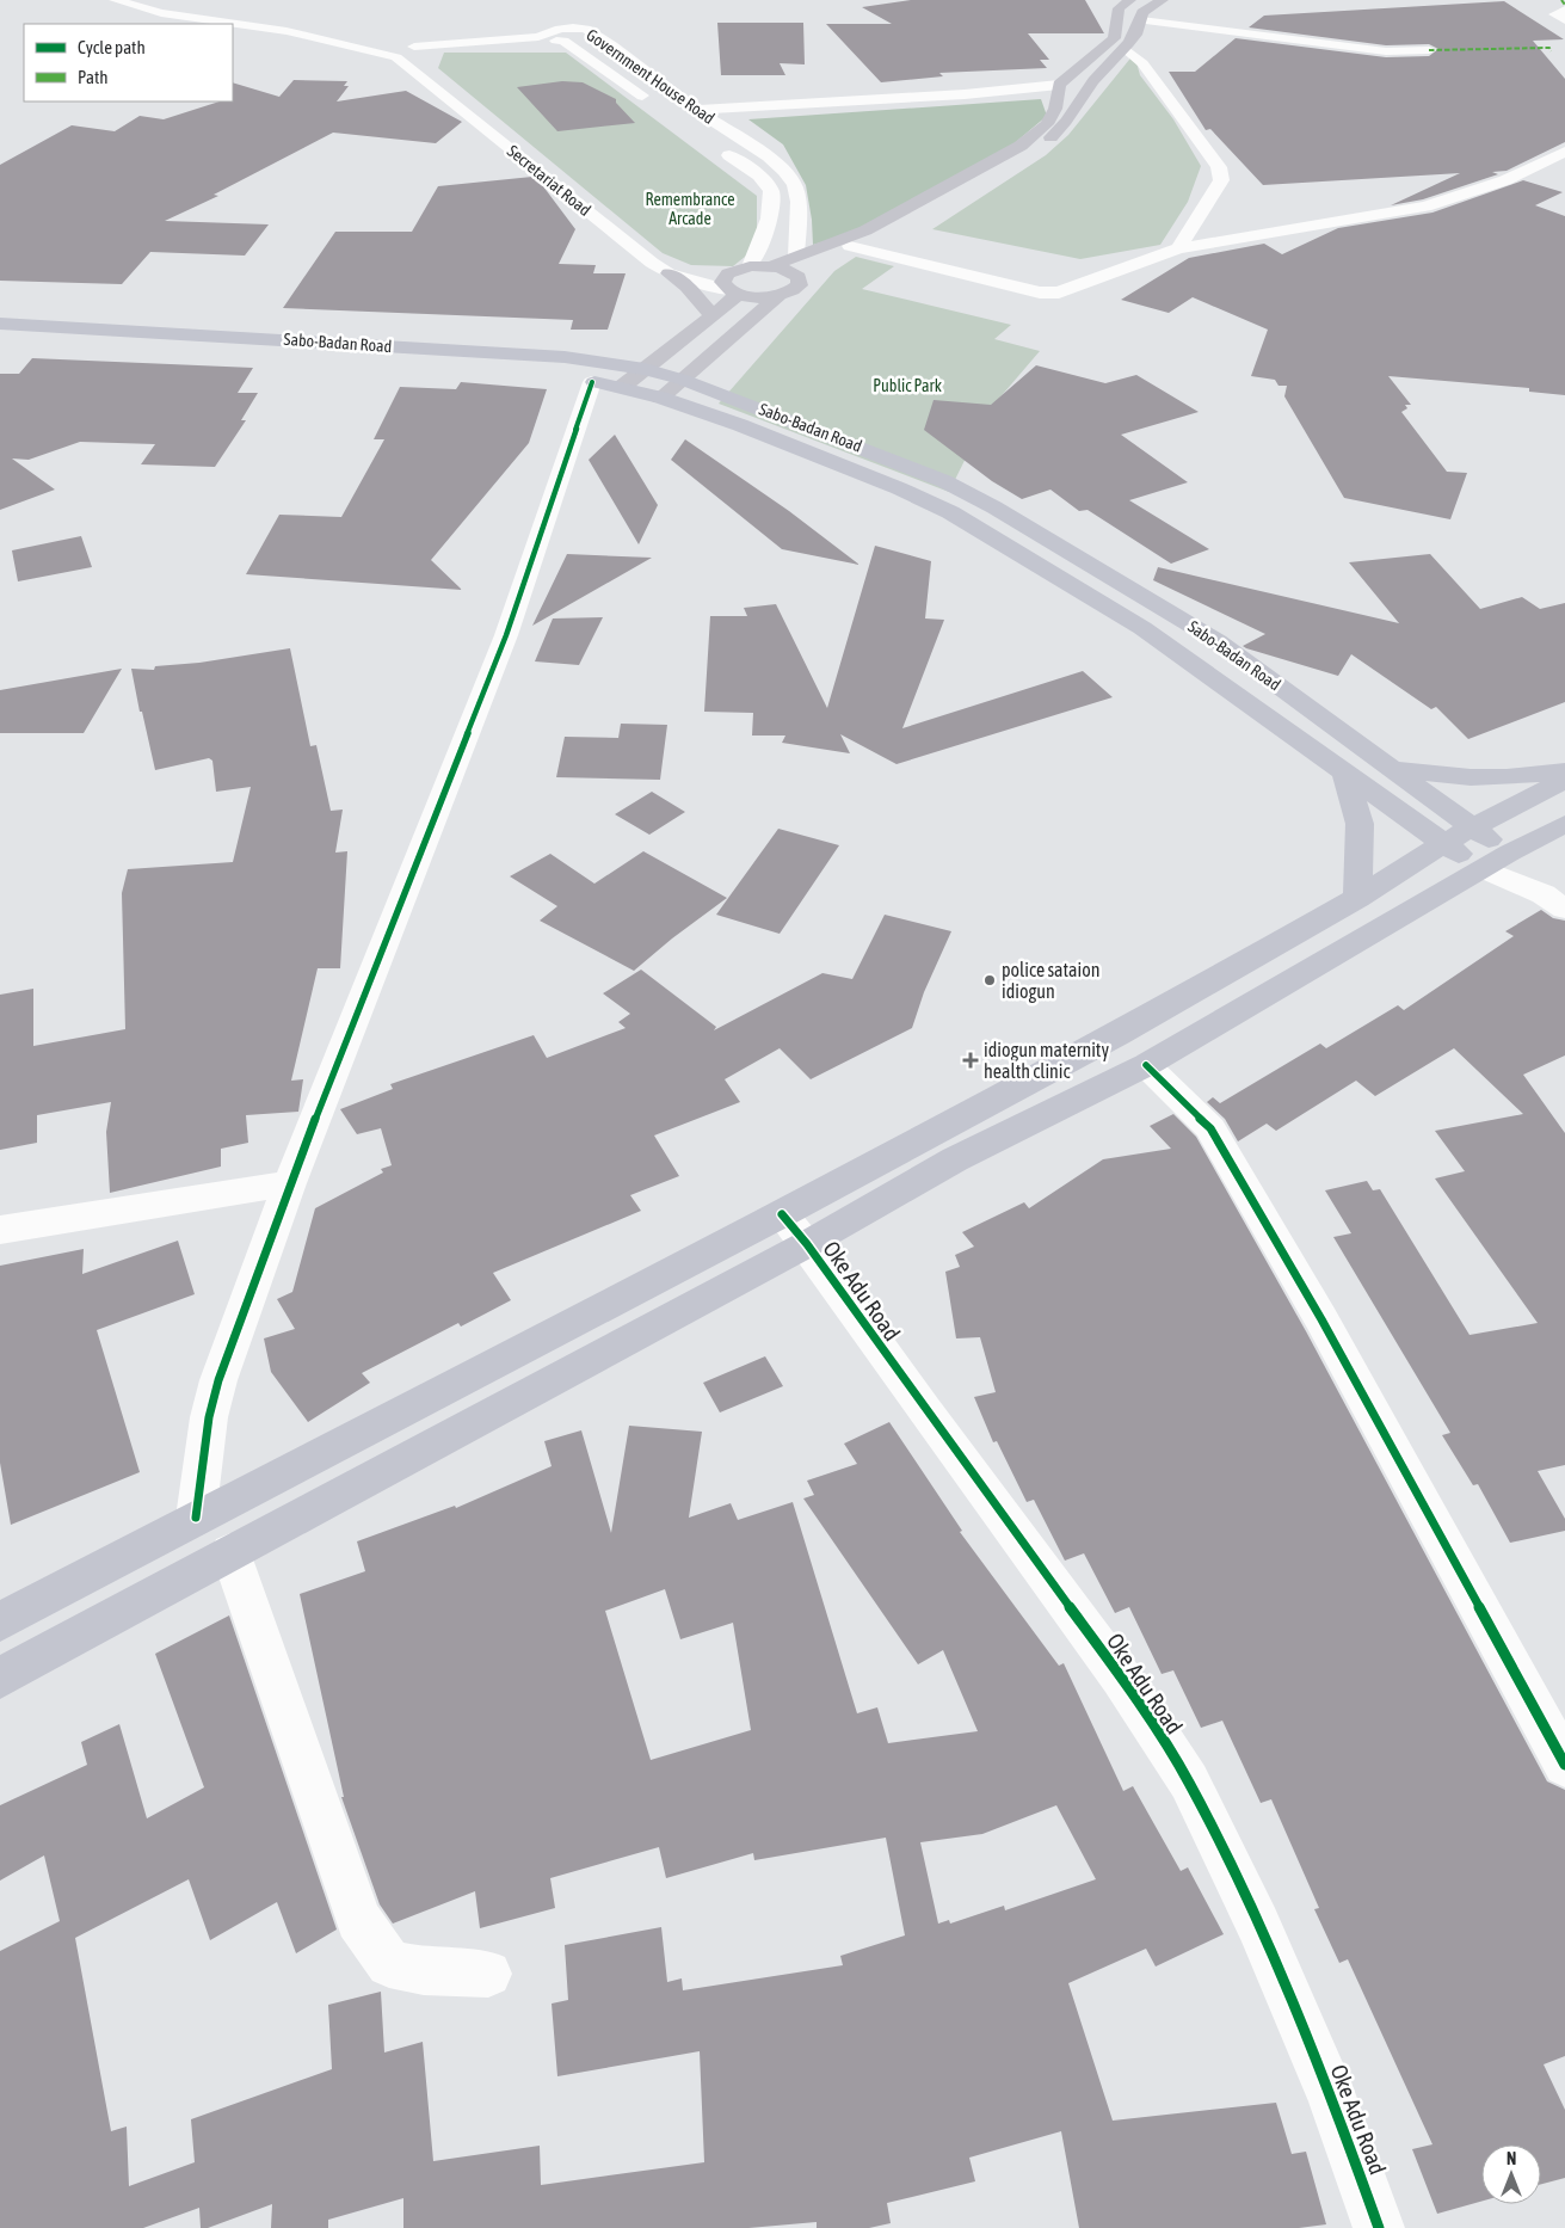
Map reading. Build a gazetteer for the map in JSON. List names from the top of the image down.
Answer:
{
  "streets": {
    "highway": ["Sabo-Badan Road"],
    "street": ["Government House Road", "Secretariat Road", "Oke Adu Road"]
  },
  "crossings": [
    ["Government House Road", "Secretariat Road"]
  ],
  "parks": ["Remembrance Arcade", "Public Park"],
  "places": {
    "other": ["police sataion idiogun"],
    "health": ["idiogun maternity health clinic"]
  },
  "legend": ["Cycle path", "Path"],
  "north": "top"
}
